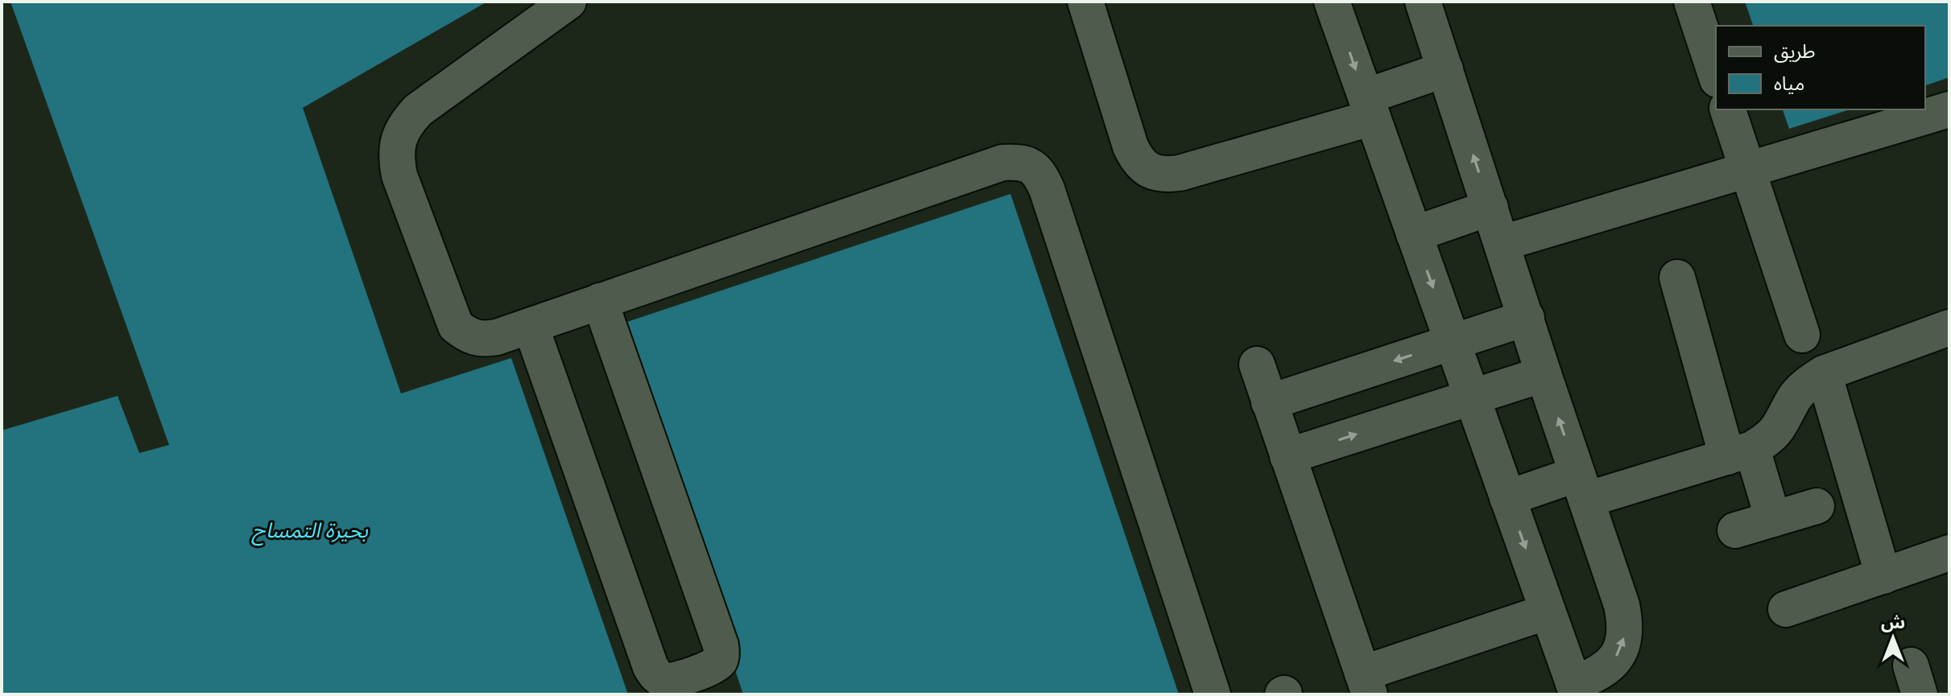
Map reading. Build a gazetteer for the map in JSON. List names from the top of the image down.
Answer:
{
  "water": ["بحيرة التمساح"],
  "legend": ["طريق", "مياه"],
  "north": "top"
}
